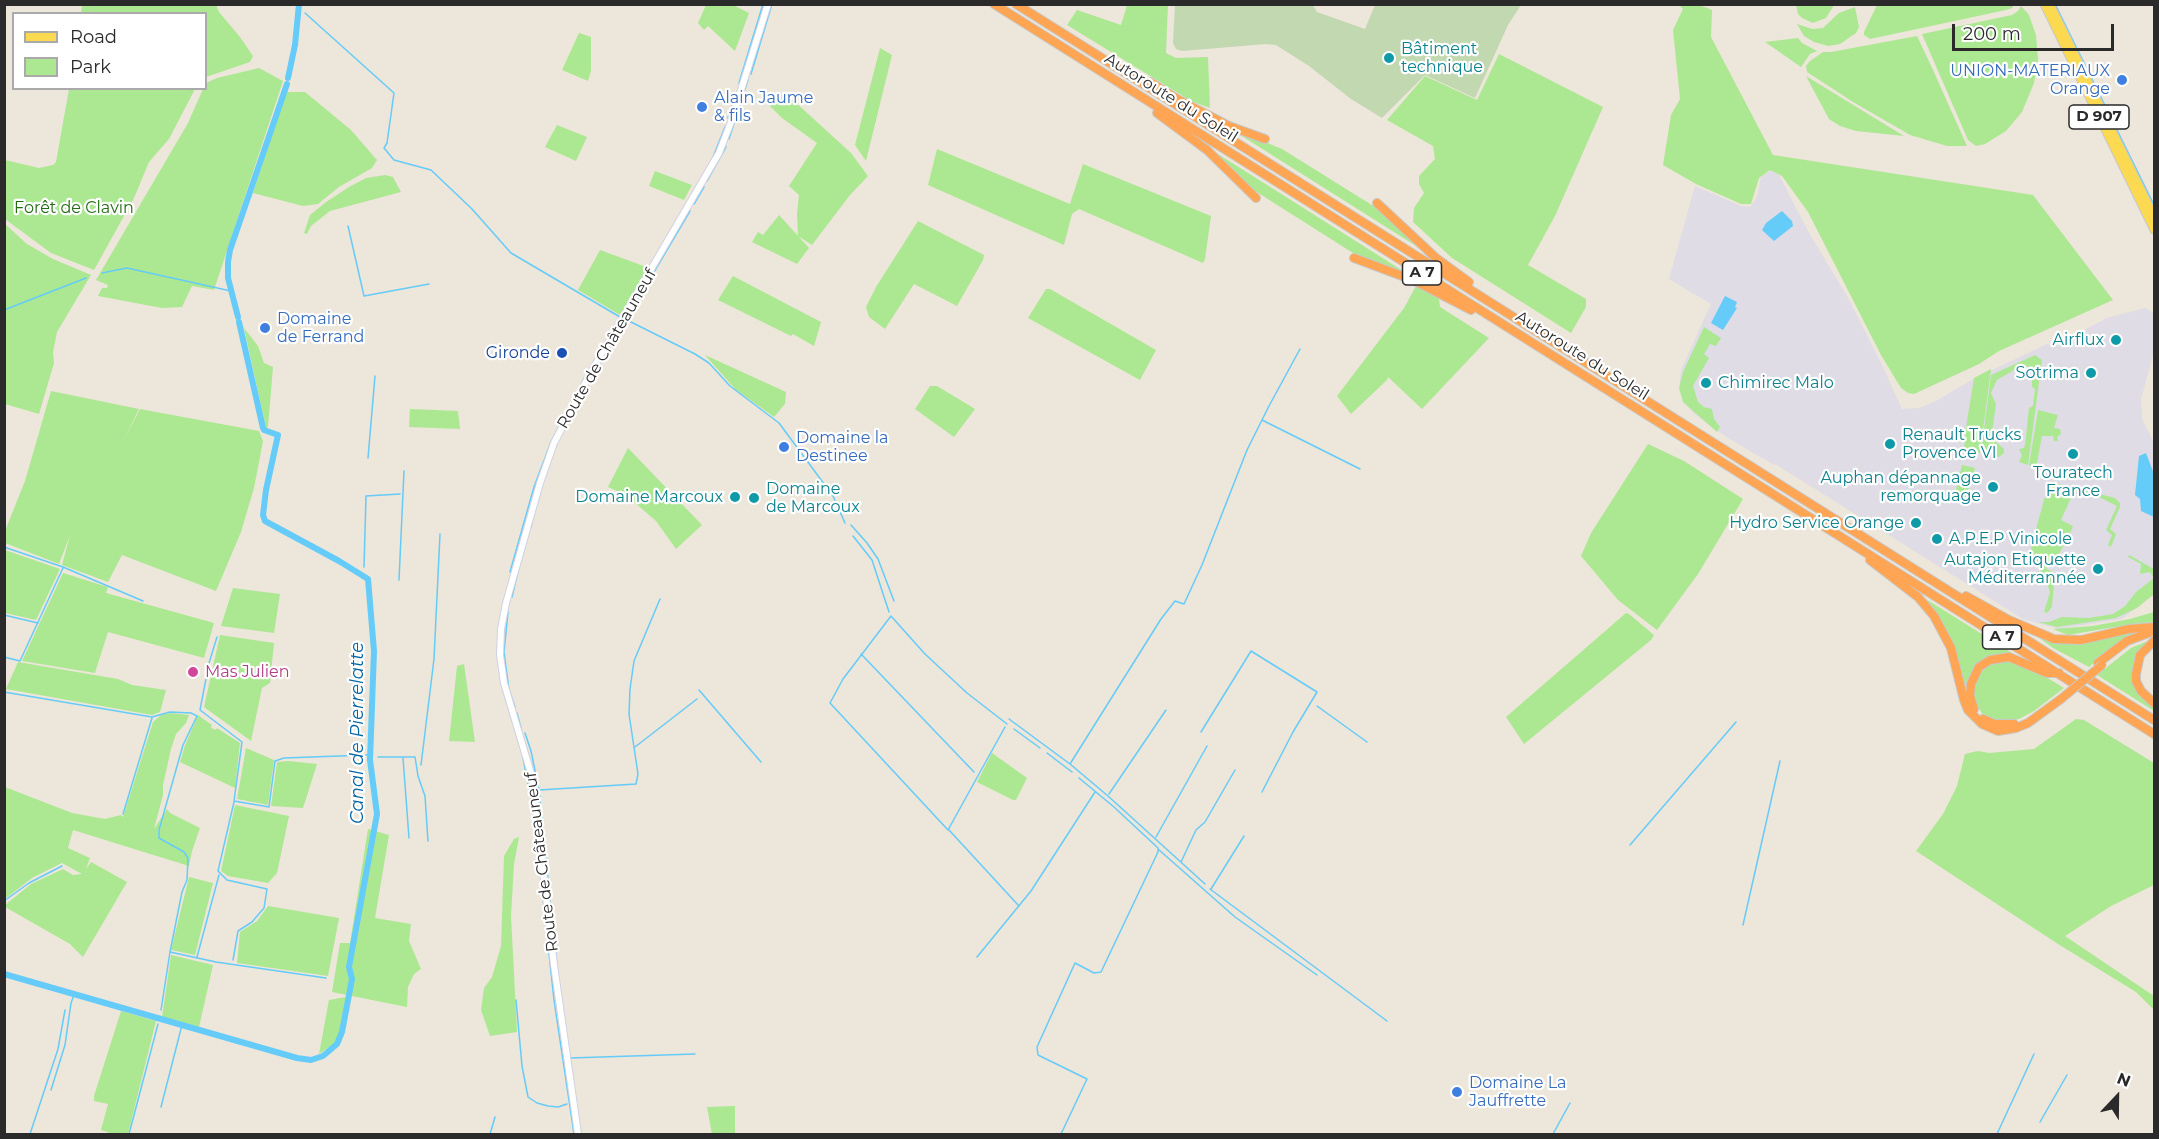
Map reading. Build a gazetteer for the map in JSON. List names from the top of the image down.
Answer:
{
  "streets": {
    "highway": ["Autoroute du Soleil", "A 7"],
    "main road": ["D 907", "Route de Châteauneuf"]
  },
  "water": ["Canal de Pierrelatte"],
  "parks": ["Forêt de Clavin"],
  "places": [
    "Bâtiment technique",
    "UNION-MATERIAUX Orange",
    "Alain Jaume & fils",
    "Domaine de Ferrand",
    "Airflux",
    "Gironde",
    "Sotrima",
    "Chimirec Malo",
    "Renault Trucks Provence VI",
    "Domaine la Destinee",
    "Touratech France",
    "Auphan dépannage remorquage",
    "Domaine Marcoux",
    "Domaine de Marcoux",
    "Hydro Service Orange",
    "A.P.E.P Vinicole",
    "Autajon Etiquette Méditerrannée",
    "Mas Julien",
    "Domaine La Jauffrette"
  ],
  "legend": ["Road", "Park"],
  "scale_bar": "200 m",
  "north": "top"
}
